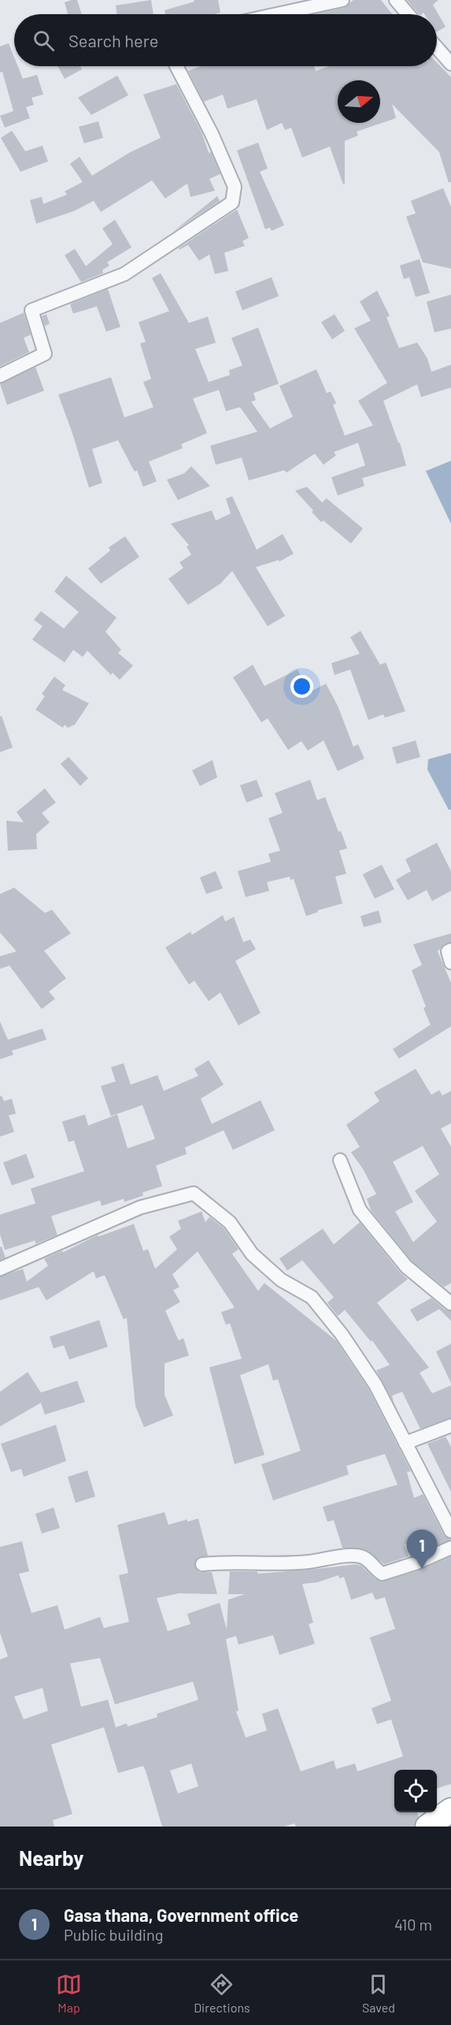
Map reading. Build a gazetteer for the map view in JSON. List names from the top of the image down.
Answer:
{
  "north": "right",
  "page": {
    "search": "Search here",
    "pins": "1",
    "heading": "Nearby",
    "list": [
      {
        "mark": "1",
        "name": "Gasa thana, Government office",
        "note": "Public building",
        "value": "410 m"
      }
    ],
    "nav": ["Map", "Directions", "Saved"]
  }
}
